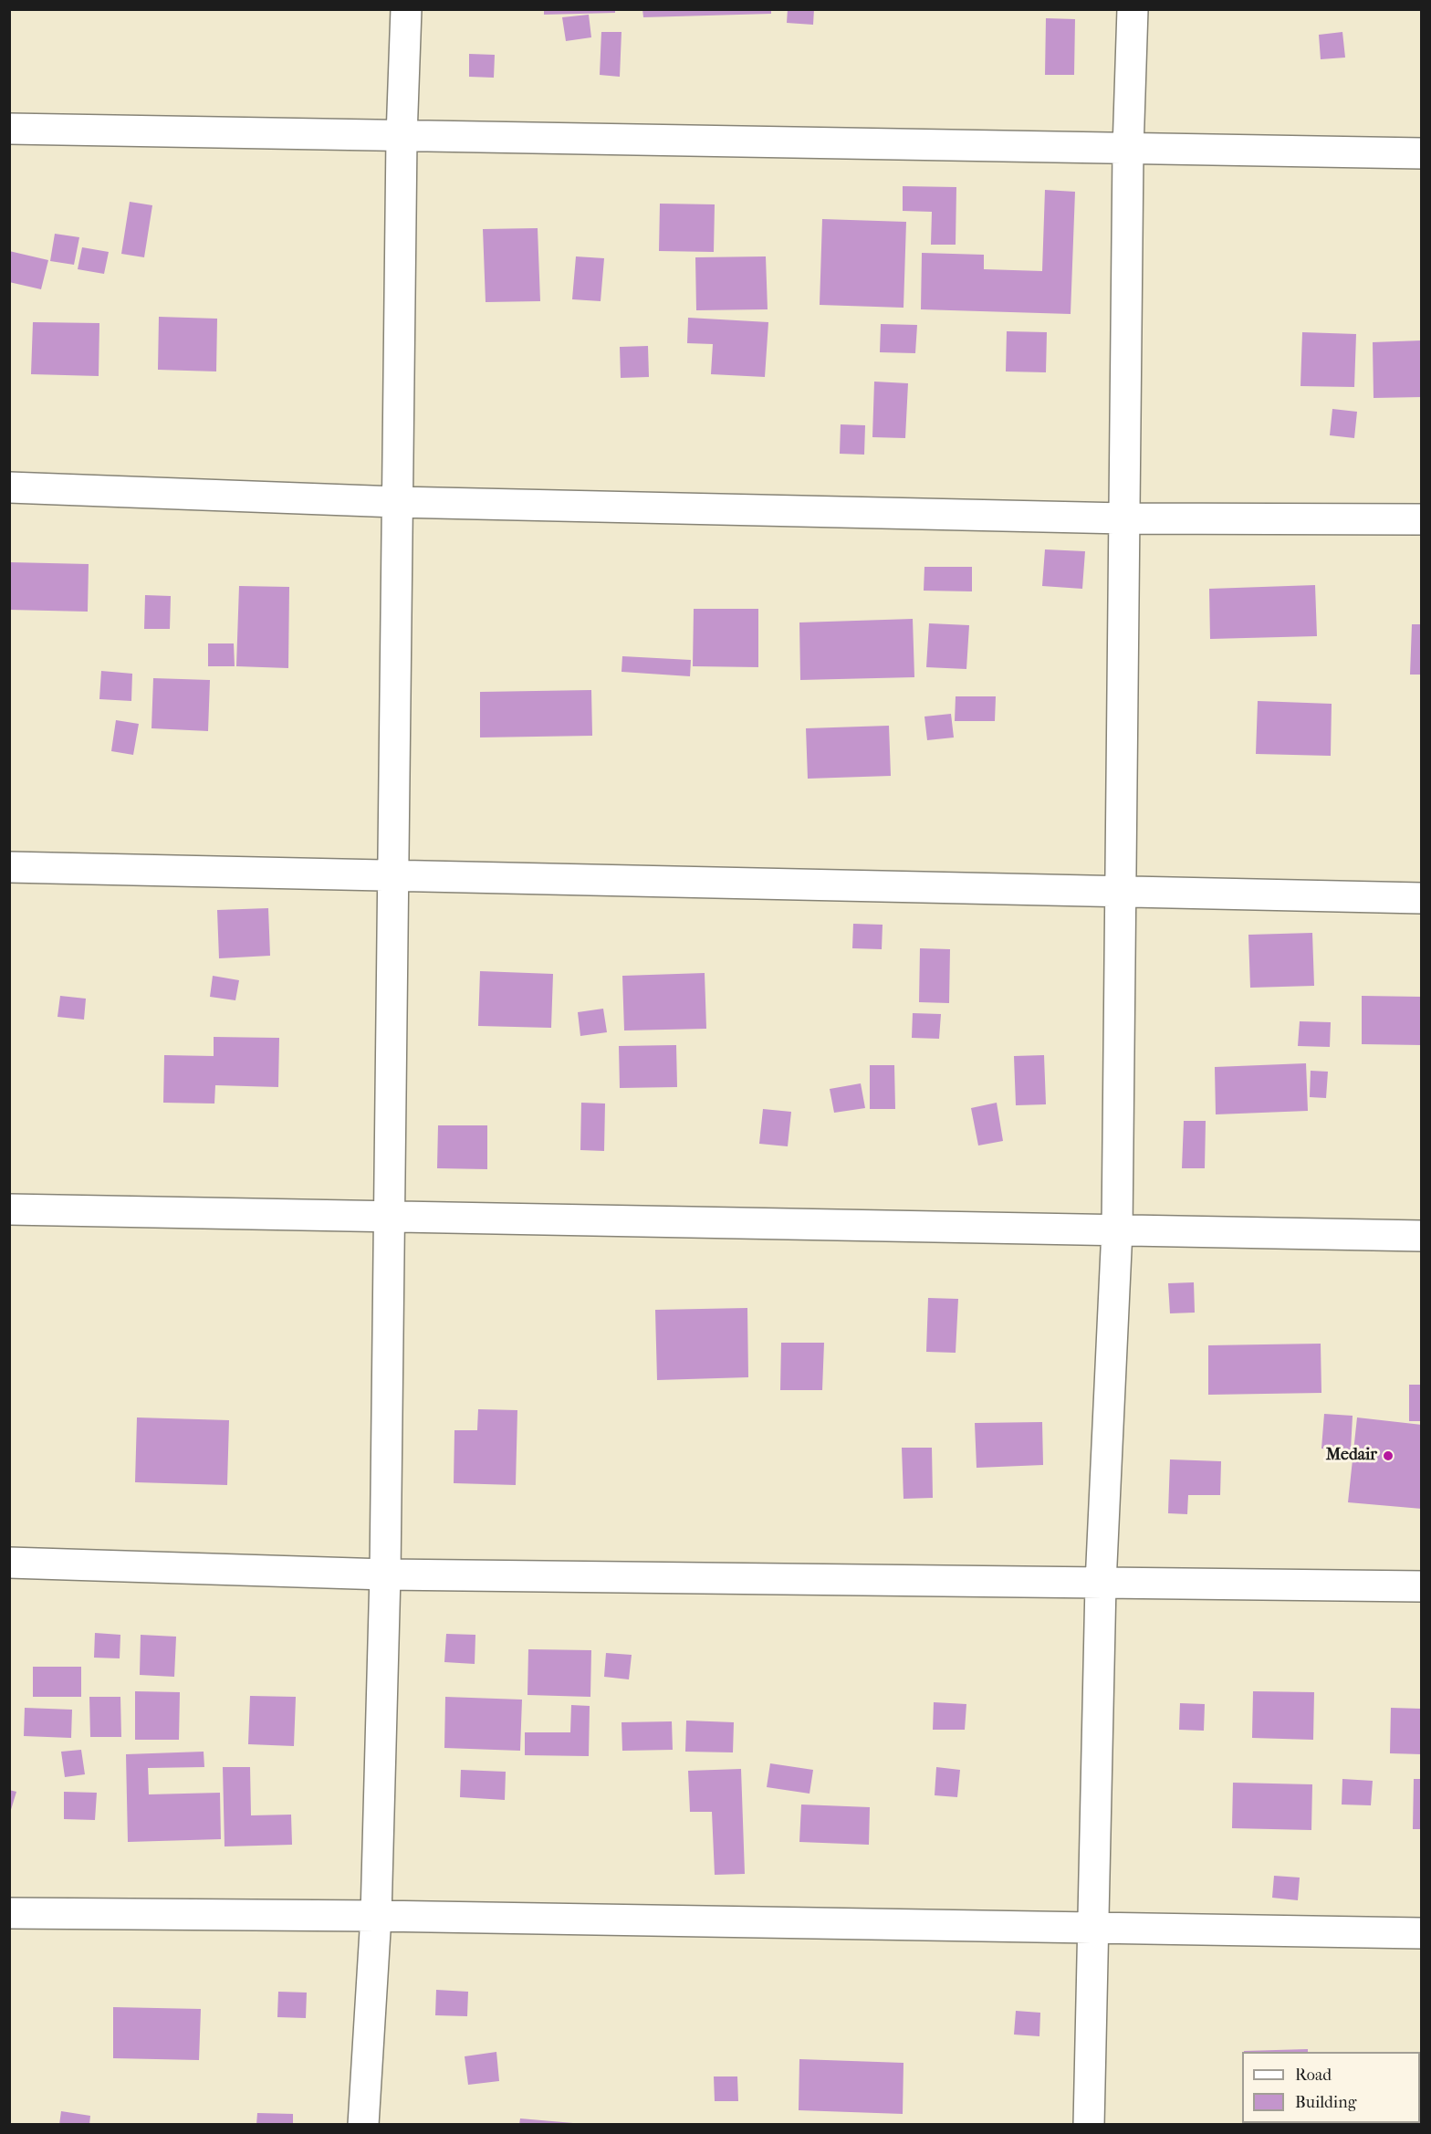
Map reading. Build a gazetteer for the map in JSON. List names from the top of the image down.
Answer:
{
  "places": ["Medair"],
  "legend": ["Road", "Building"]
}
